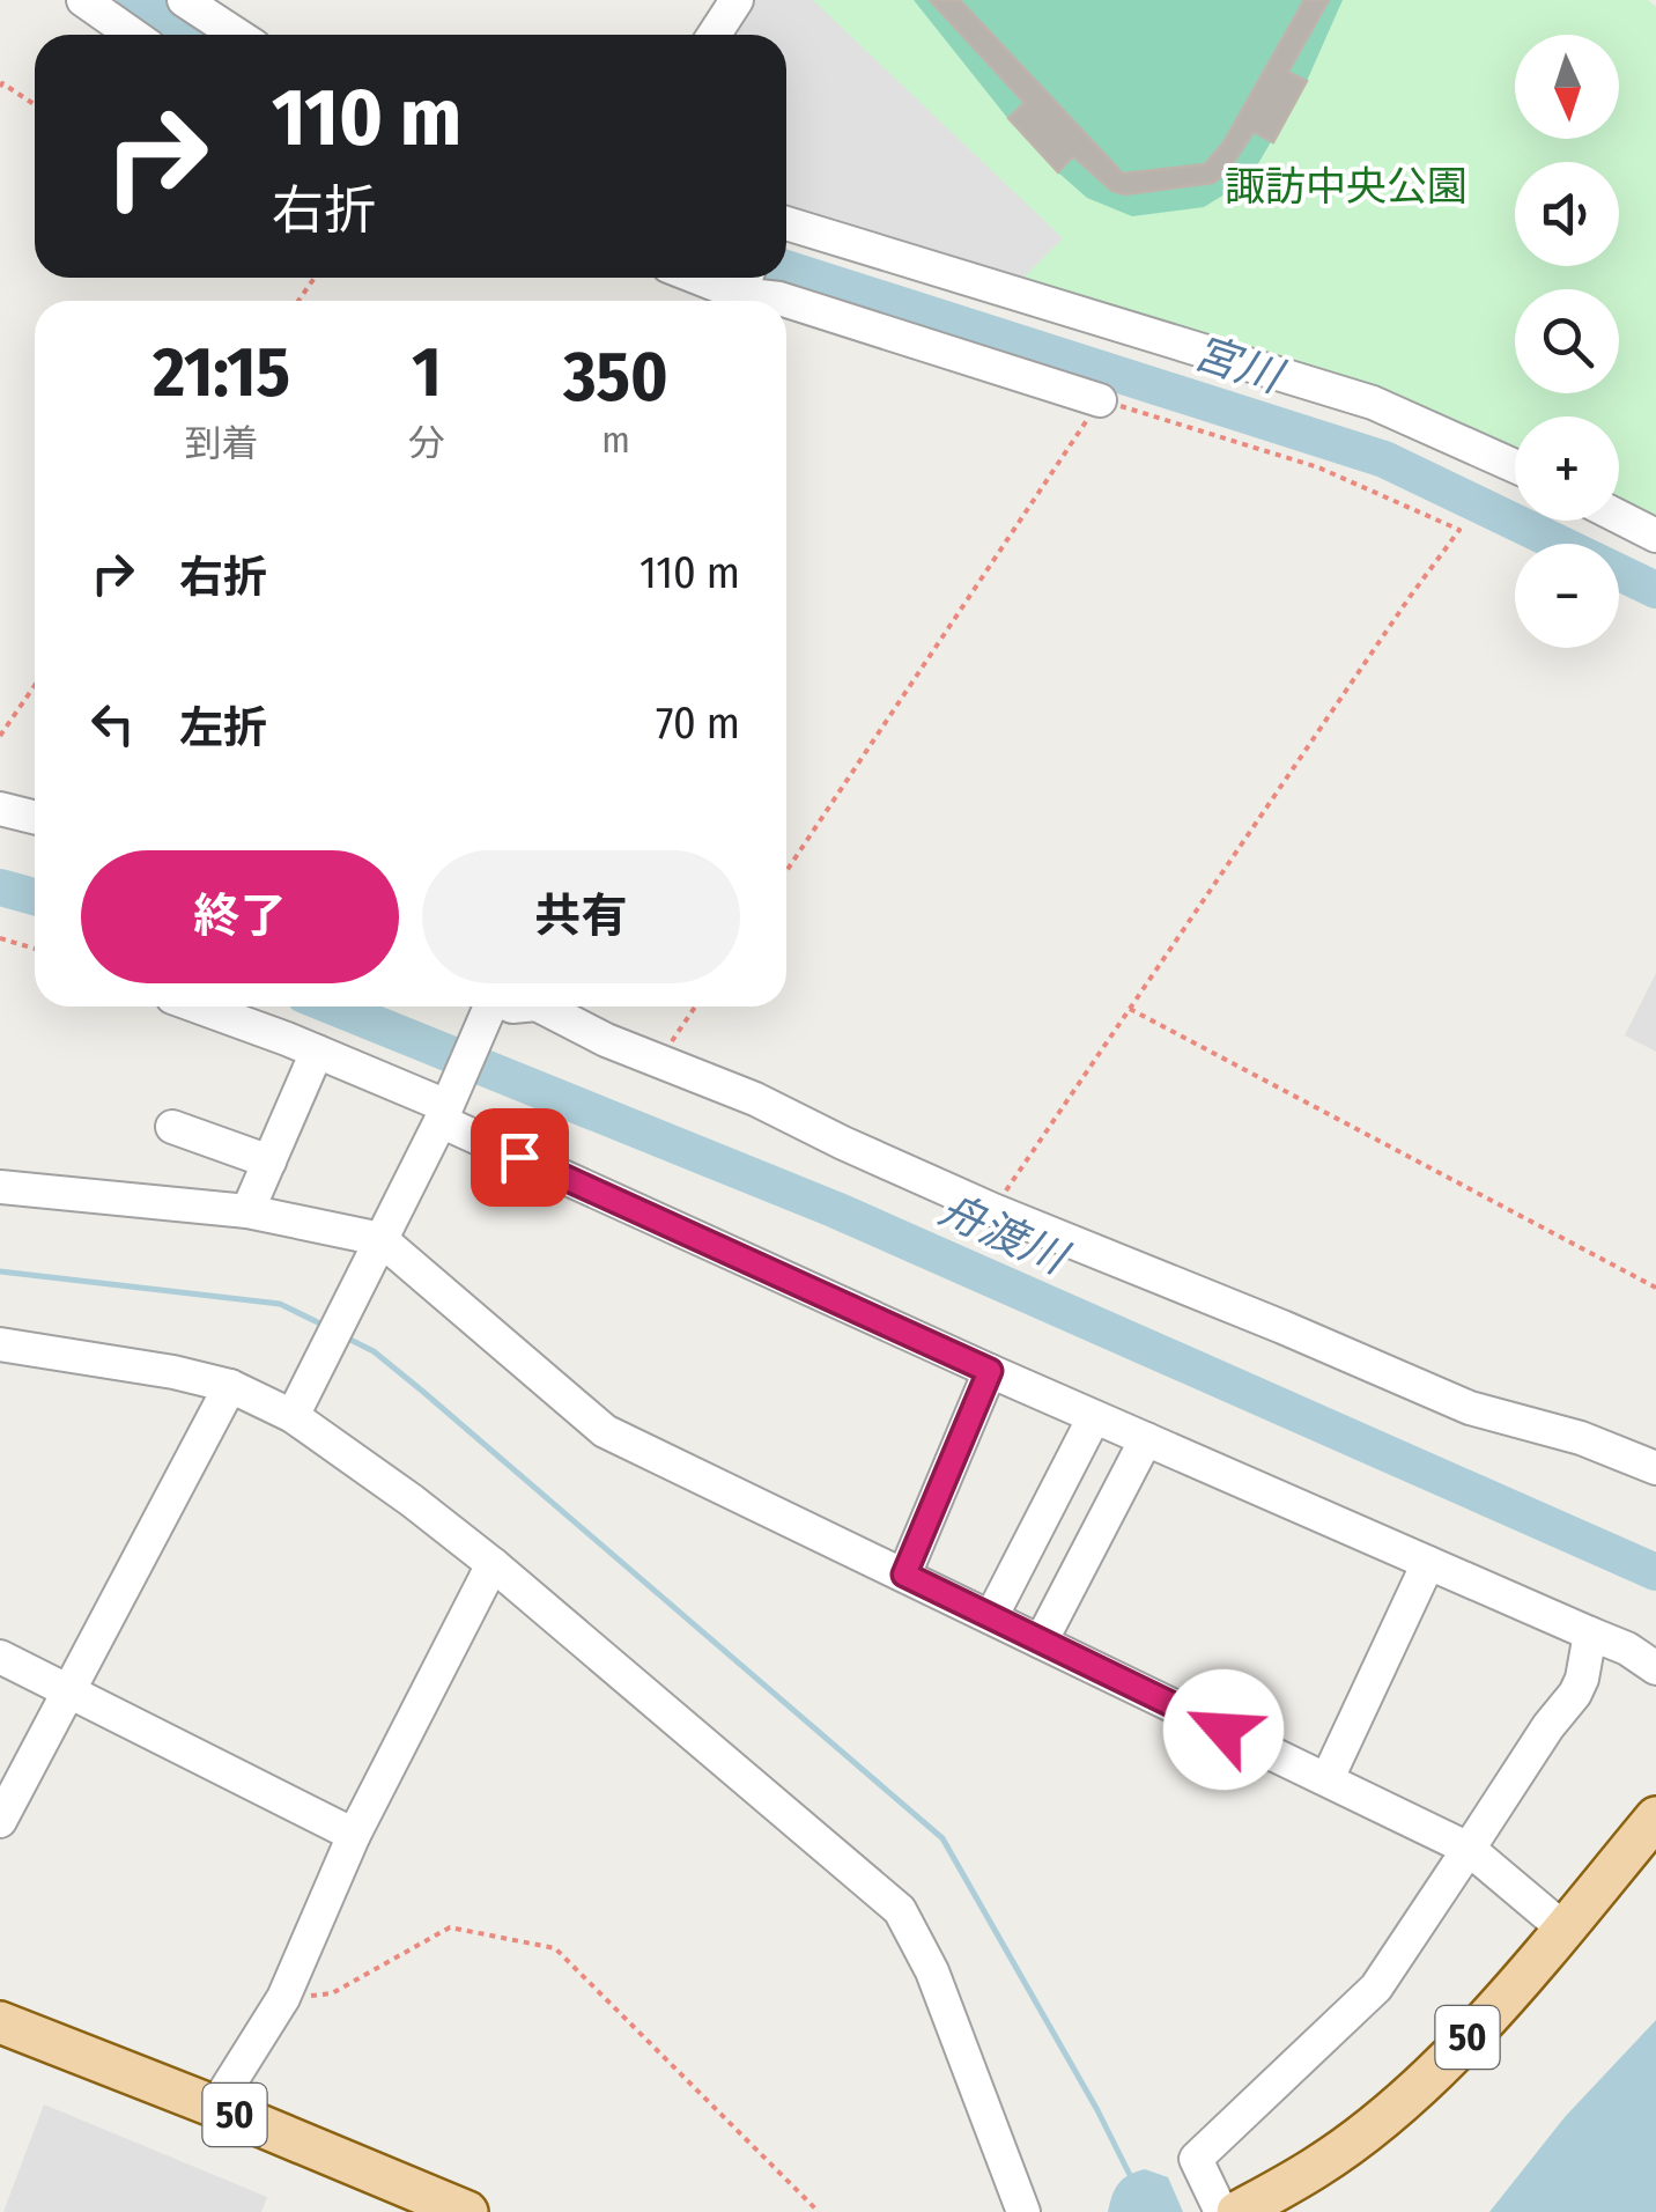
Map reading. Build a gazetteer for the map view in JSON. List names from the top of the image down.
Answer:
{
  "streets": {
    "main road": ["50"]
  },
  "water": ["宮川", "舟渡川"],
  "parks": ["諏訪中央公園"],
  "north": "bottom",
  "page": {
    "map_buttons": ["+", "−"],
    "turn": ["110 m", "右折"],
    "eta": [
      "21:15",
      "到着",
      "1",
      "分",
      "350",
      "m"
    ],
    "list": [
      {
        "name": "右折",
        "value": "110 m"
      },
      {
        "name": "左折",
        "value": "70 m"
      }
    ],
    "buttons": ["終了", "共有"]
  }
}
